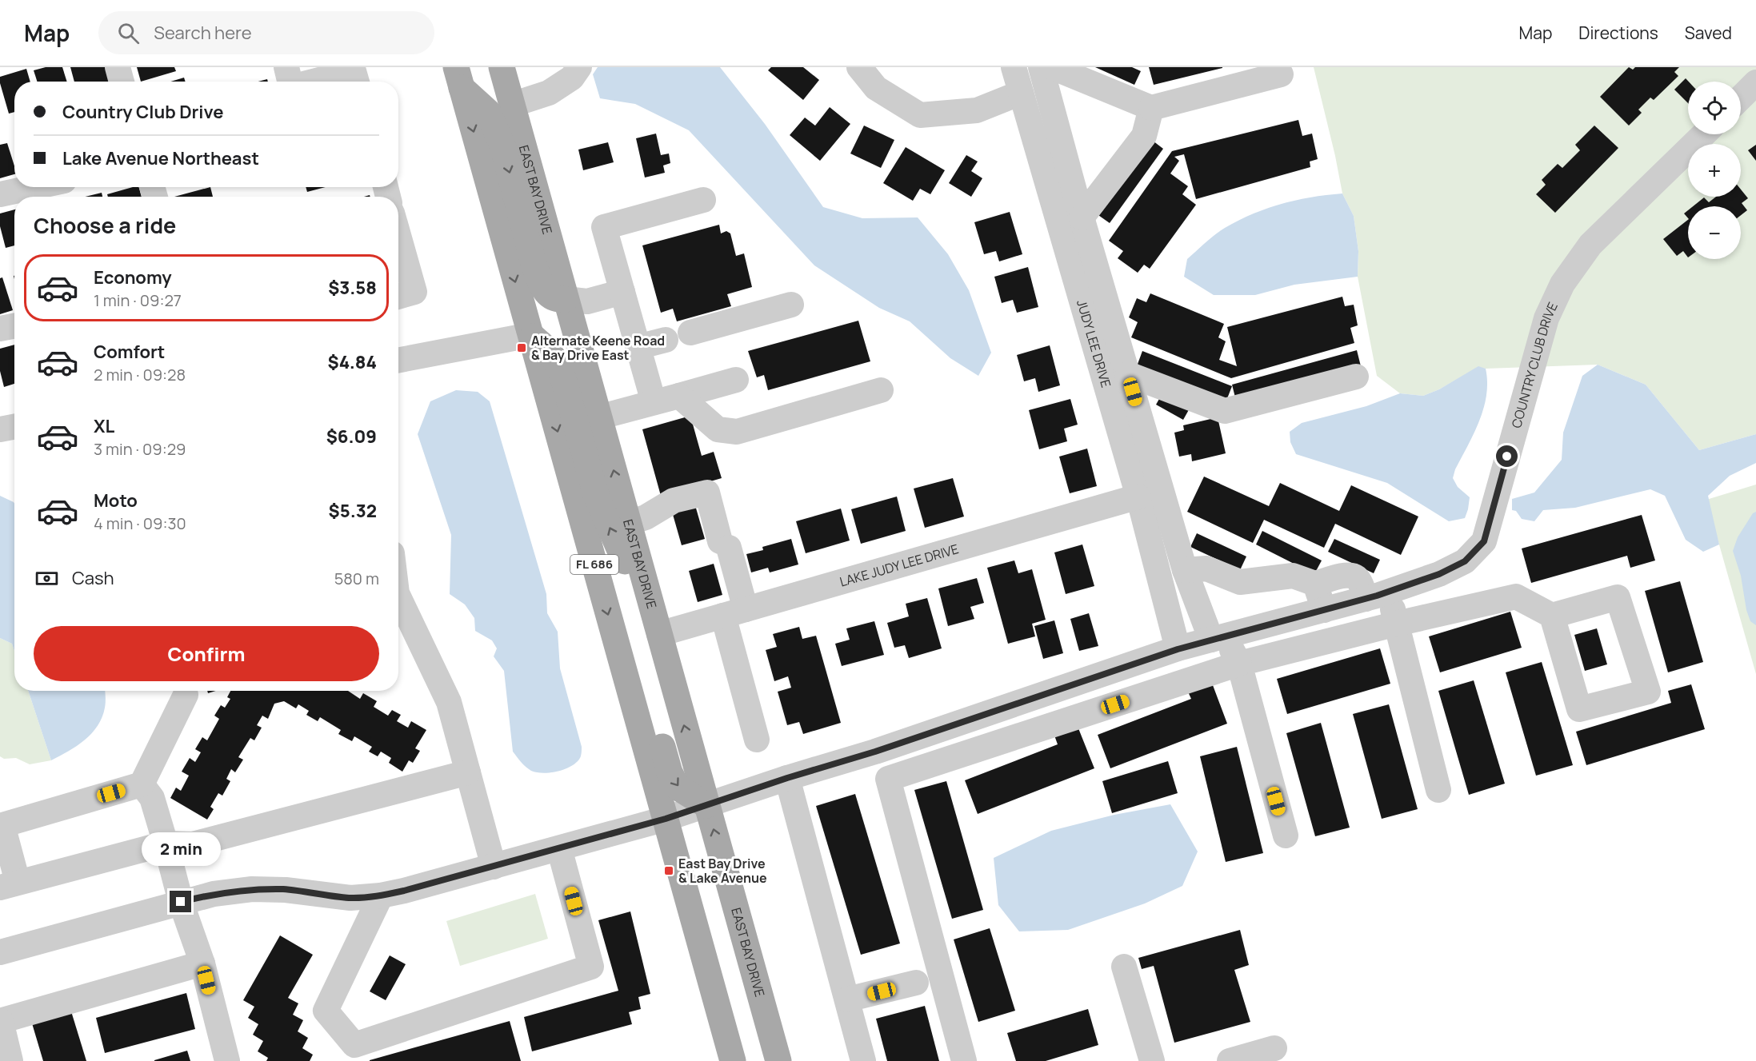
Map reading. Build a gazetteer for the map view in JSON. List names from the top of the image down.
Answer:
{
  "streets": {
    "main road": ["EAST BAY DRIVE", "FL 686"],
    "street": ["JUDY LEE DRIVE", "COUNTRY CLUB DRIVE", "LAKE JUDY LEE DRIVE"]
  },
  "crossings": [
    ["EAST BAY DRIVE", "COUNTRY CLUB DRIVE"],
    ["EAST BAY DRIVE", "LAKE JUDY LEE DRIVE"],
    ["JUDY LEE DRIVE", "COUNTRY CLUB DRIVE"],
    ["JUDY LEE DRIVE", "LAKE JUDY LEE DRIVE"],
    ["COUNTRY CLUB DRIVE", "FL 686"]
  ],
  "places": {
    "transit": ["Alternate Keene Road & Bay Drive East", "East Bay Drive & Lake Avenue"]
  },
  "page": {
    "header": "Map",
    "search": "Search here",
    "nav": ["Map", "Directions", "Saved"],
    "map_buttons": ["+", "−"],
    "banner": ["Country Club Drive", "Lake Avenue Northeast"],
    "heading": "Choose a ride",
    "list": [
      {
        "name": "Economy",
        "note": "1 min · 09:27",
        "value": "$3.58"
      },
      {
        "name": "Comfort",
        "note": "2 min · 09:28",
        "value": "$4.84"
      },
      {
        "name": "XL",
        "note": "3 min · 09:29",
        "value": "$6.09"
      },
      {
        "name": "Moto",
        "note": "4 min · 09:30",
        "value": "$5.32"
      }
    ],
    "pay": ["Cash", "580 m"],
    "buttons": "Confirm",
    "bubble": "2 min"
  }
}
